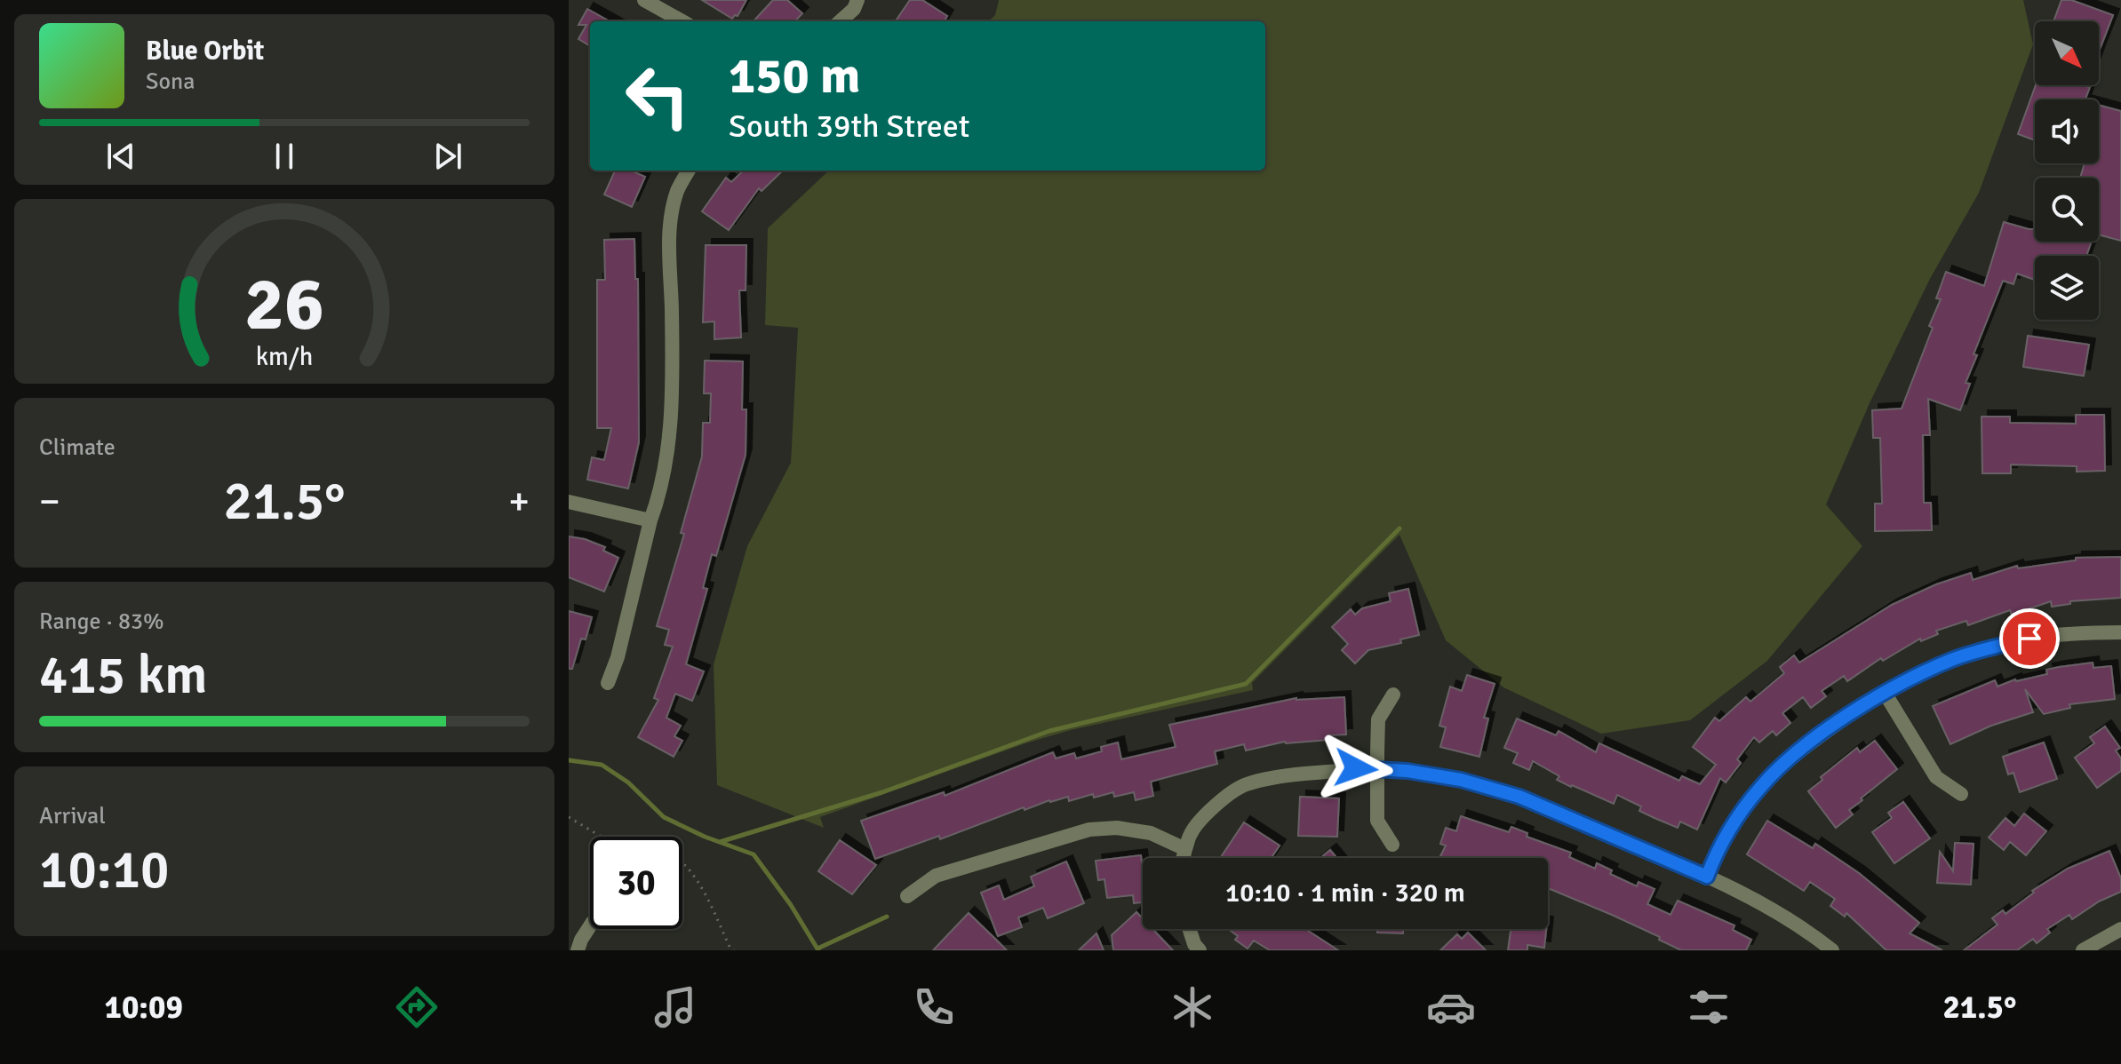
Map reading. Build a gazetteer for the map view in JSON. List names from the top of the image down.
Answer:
{
  "north": "bottom right",
  "page": {
    "turn": ["150 m", "South 39th Street"],
    "song": ["Blue Orbit", "Sona"],
    "tile": [
      "Climate",
      ["Range · 83%", "415 km"],
      ["Arrival", "10:10"]
    ],
    "heat": ["−", "21.5°", "+"],
    "limit": "30",
    "trip": "10:10 · 1 min · 320 m",
    "tabs": ["10:09", "21.5°"],
    "gauge": ["26", "km/h"]
  }
}
